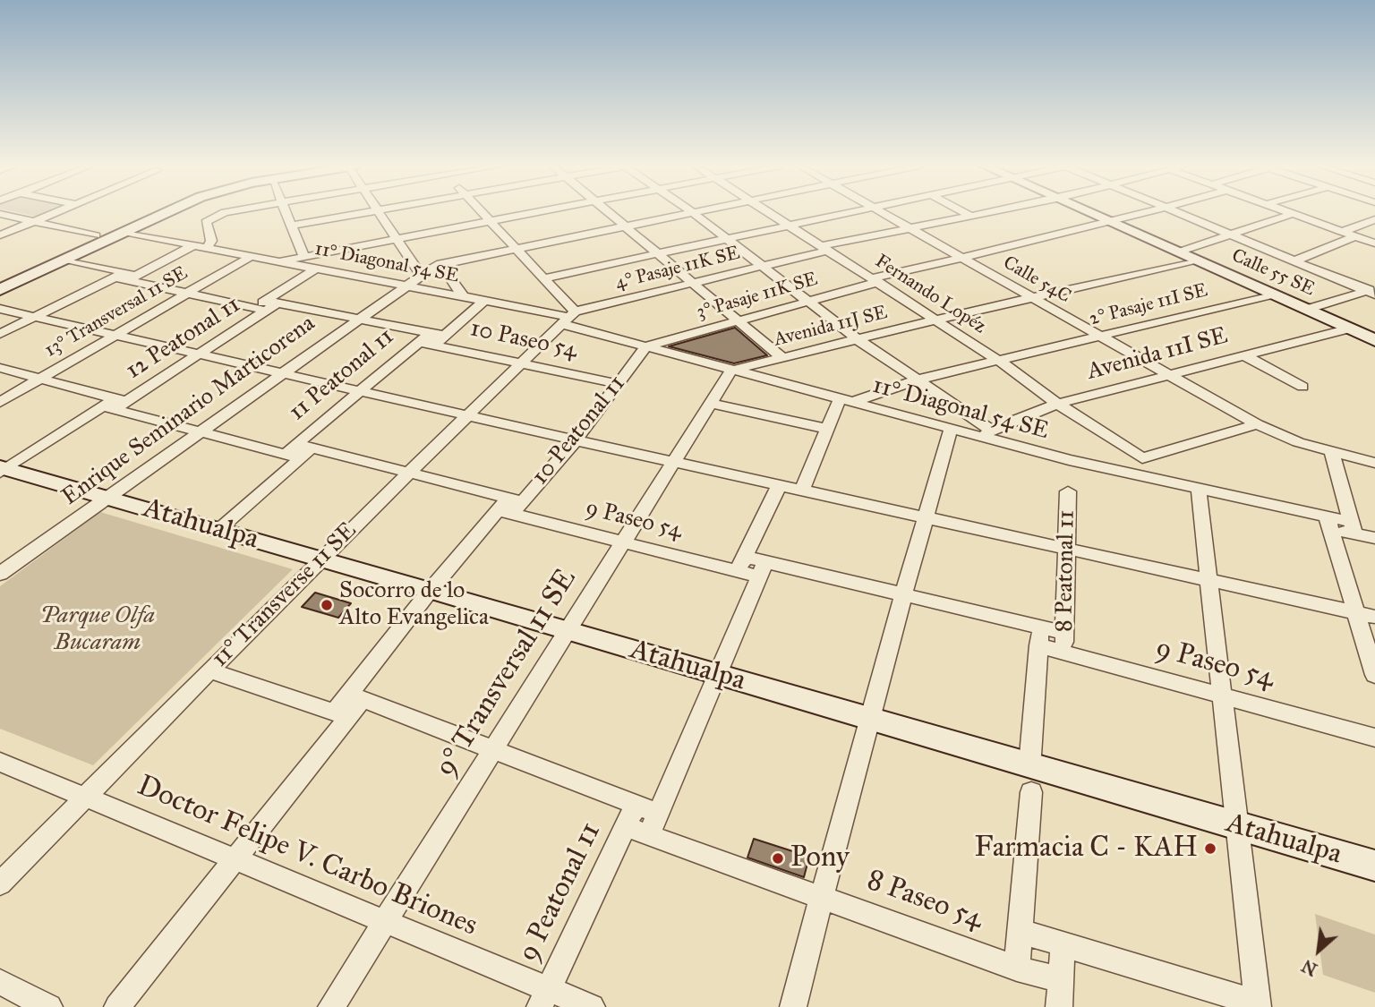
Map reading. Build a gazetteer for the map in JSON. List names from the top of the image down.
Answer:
{
  "streets": {
    "street": [
      "11° Diagonal 54 SE",
      "4° Pasaje 11K SE",
      "Calle 55 SE",
      "Calle 54C",
      "Fernando Lopéz",
      "3° Pasaje 11K SE",
      "2° Pasaje 11I SE",
      "13° Transversal 11 SE",
      "Avenida 11J SE",
      "12 Peatonal 11",
      "10 Paseo 54",
      "Avenida 11I SE",
      "11 Peatonal 11",
      "Enrique Seminario Marticorena",
      "10 Peatonal 11",
      "9 Paseo 54",
      "Atahualpa",
      "8 Peatonal 11",
      "11° Transverse 11 SE",
      "9° Transversal 11 SE",
      "Doctor Felipe V. Carbo Briones",
      "9 Peatonal 11",
      "8 Paseo 54"
    ]
  },
  "crossings": [
    ["11° Diagonal 54 SE", "4° Pasaje 11K SE"],
    ["11° Diagonal 54 SE", "3° Pasaje 11K SE"],
    ["11° Diagonal 54 SE", "2° Pasaje 11I SE"],
    ["11° Diagonal 54 SE", "13° Transversal 11 SE"],
    ["11° Diagonal 54 SE", "Avenida 11J SE"],
    ["11° Diagonal 54 SE", "12 Peatonal 11"],
    ["11° Diagonal 54 SE", "Avenida 11I SE"],
    ["11° Diagonal 54 SE", "11 Peatonal 11"],
    ["11° Diagonal 54 SE", "Enrique Seminario Marticorena"],
    ["11° Diagonal 54 SE", "10 Peatonal 11"],
    ["11° Diagonal 54 SE", "11° Transverse 11 SE"],
    ["11° Diagonal 54 SE", "9° Transversal 11 SE"],
    ["4° Pasaje 11K SE", "Calle 54C"],
    ["4° Pasaje 11K SE", "Fernando Lopéz"],
    ["4° Pasaje 11K SE", "11° Transverse 11 SE"],
    ["Calle 55 SE", "3° Pasaje 11K SE"],
    ["Calle 55 SE", "2° Pasaje 11I SE"],
    ["Calle 55 SE", "Avenida 11J SE"],
    ["Calle 55 SE", "Avenida 11I SE"],
    ["Calle 54C", "Fernando Lopéz"],
    ["Calle 54C", "3° Pasaje 11K SE"],
    ["Calle 54C", "2° Pasaje 11I SE"],
    ["Calle 54C", "Avenida 11J SE"],
    ["Calle 54C", "Avenida 11I SE"],
    ["Fernando Lopéz", "3° Pasaje 11K SE"],
    ["Fernando Lopéz", "2° Pasaje 11I SE"],
    ["Fernando Lopéz", "Avenida 11J SE"],
    ["Fernando Lopéz", "Avenida 11I SE"],
    ["3° Pasaje 11K SE", "10 Peatonal 11"],
    ["13° Transversal 11 SE", "10 Paseo 54"],
    ["13° Transversal 11 SE", "9 Paseo 54"],
    ["Avenida 11J SE", "9° Transversal 11 SE"],
    ["12 Peatonal 11", "10 Paseo 54"],
    ["12 Peatonal 11", "9 Paseo 54"],
    ["12 Peatonal 11", "Atahualpa"],
    ["10 Paseo 54", "11 Peatonal 11"],
    ["10 Paseo 54", "Enrique Seminario Marticorena"],
    ["10 Paseo 54", "10 Peatonal 11"],
    ["10 Paseo 54", "11° Transverse 11 SE"],
    ["11 Peatonal 11", "9 Paseo 54"],
    ["11 Peatonal 11", "Atahualpa"],
    ["Enrique Seminario Marticorena", "9 Paseo 54"],
    ["Enrique Seminario Marticorena", "Atahualpa"],
    ["10 Peatonal 11", "9 Paseo 54"],
    ["10 Peatonal 11", "Atahualpa"],
    ["10 Peatonal 11", "Doctor Felipe V. Carbo Briones"],
    ["10 Peatonal 11", "8 Paseo 54"],
    ["9 Paseo 54", "8 Peatonal 11"],
    ["9 Paseo 54", "11° Transverse 11 SE"],
    ["9 Paseo 54", "9° Transversal 11 SE"],
    ["9 Paseo 54", "9 Peatonal 11"],
    ["Atahualpa", "11° Transverse 11 SE"],
    ["Atahualpa", "9° Transversal 11 SE"],
    ["Atahualpa", "9 Peatonal 11"],
    ["11° Transverse 11 SE", "Doctor Felipe V. Carbo Briones"],
    ["11° Transverse 11 SE", "8 Paseo 54"],
    ["9° Transversal 11 SE", "Doctor Felipe V. Carbo Briones"],
    ["9° Transversal 11 SE", "8 Paseo 54"],
    ["Doctor Felipe V. Carbo Briones", "9 Peatonal 11"],
    ["9 Peatonal 11", "8 Paseo 54"]
  ],
  "parks": ["Parque Olfa Bucaram"],
  "places": ["Socorro de lo Alto Evangelica", "Farmacia C - KAH", "Pony"],
  "north": "bottom left"
}
